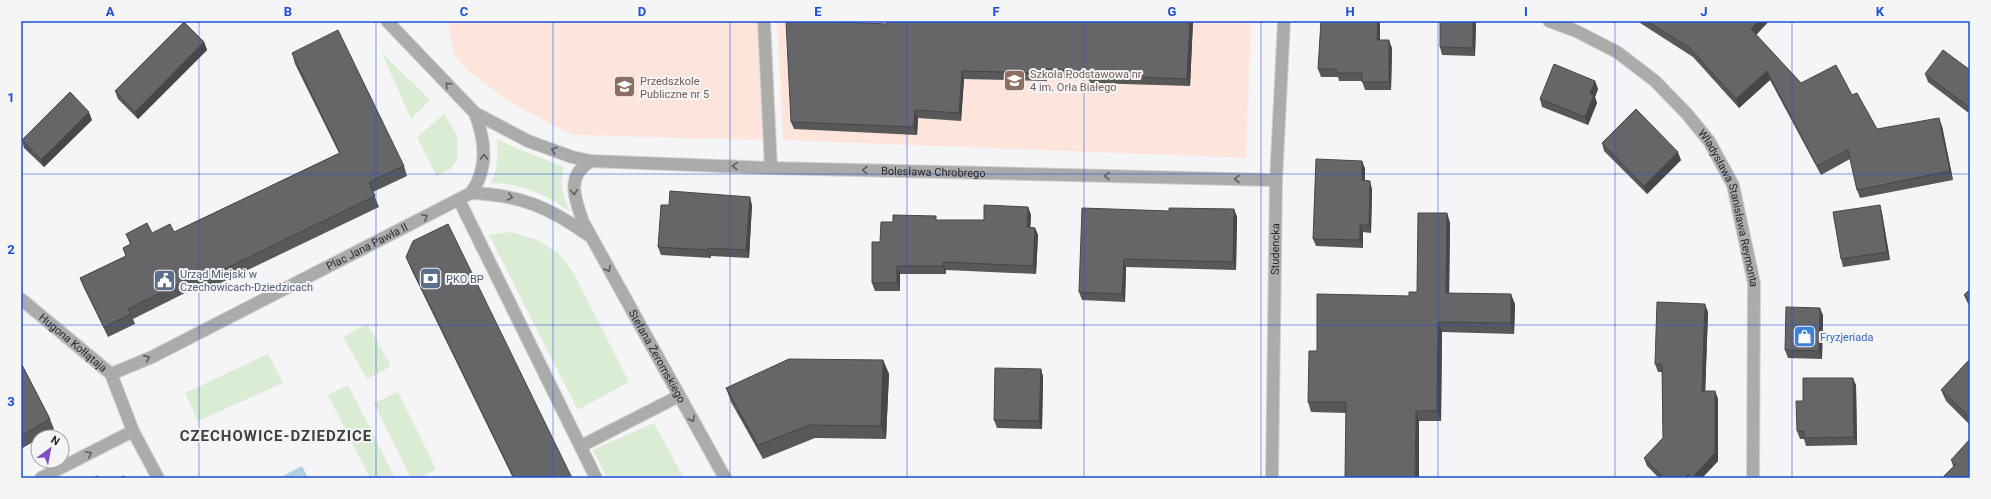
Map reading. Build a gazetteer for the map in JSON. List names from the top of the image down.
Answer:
{
  "streets": {
    "street": [
      "Bolesława Chrobrego",
      "Władysława Stanisława Reymonta",
      "Plac Jana Pawła II",
      "Studencka",
      "Hugona Kołłątaja",
      "Stefana Żeromskiego"
    ]
  },
  "crossings": [
    ["Bolesława Chrobrego", "Studencka"],
    ["Bolesława Chrobrego", "Stefana Żeromskiego"],
    ["Plac Jana Pawła II", "Hugona Kołłątaja"]
  ],
  "one_way": ["Bolesława Chrobrego", "Plac Jana Pawła II"],
  "districts": ["CZECHOWICE-DZIEDZICE"],
  "places": {
    "school or university": ["Szkoła Podstawowa nr 4 im. Orła Białego", "Przedszkole Publiczne nr 5"],
    "bank": ["PKO BP"],
    "public building": ["Urząd Miejski w Czechowicach-Dziedzicach"],
    "shop": ["Fryzjeriada"]
  },
  "north": "top right",
  "grid": {
    "columns": [
      "A",
      "B",
      "C",
      "D",
      "E",
      "F",
      "G",
      "H",
      "I",
      "J",
      "K"
    ],
    "rows": ["1", "2", "3"]
  }
}
